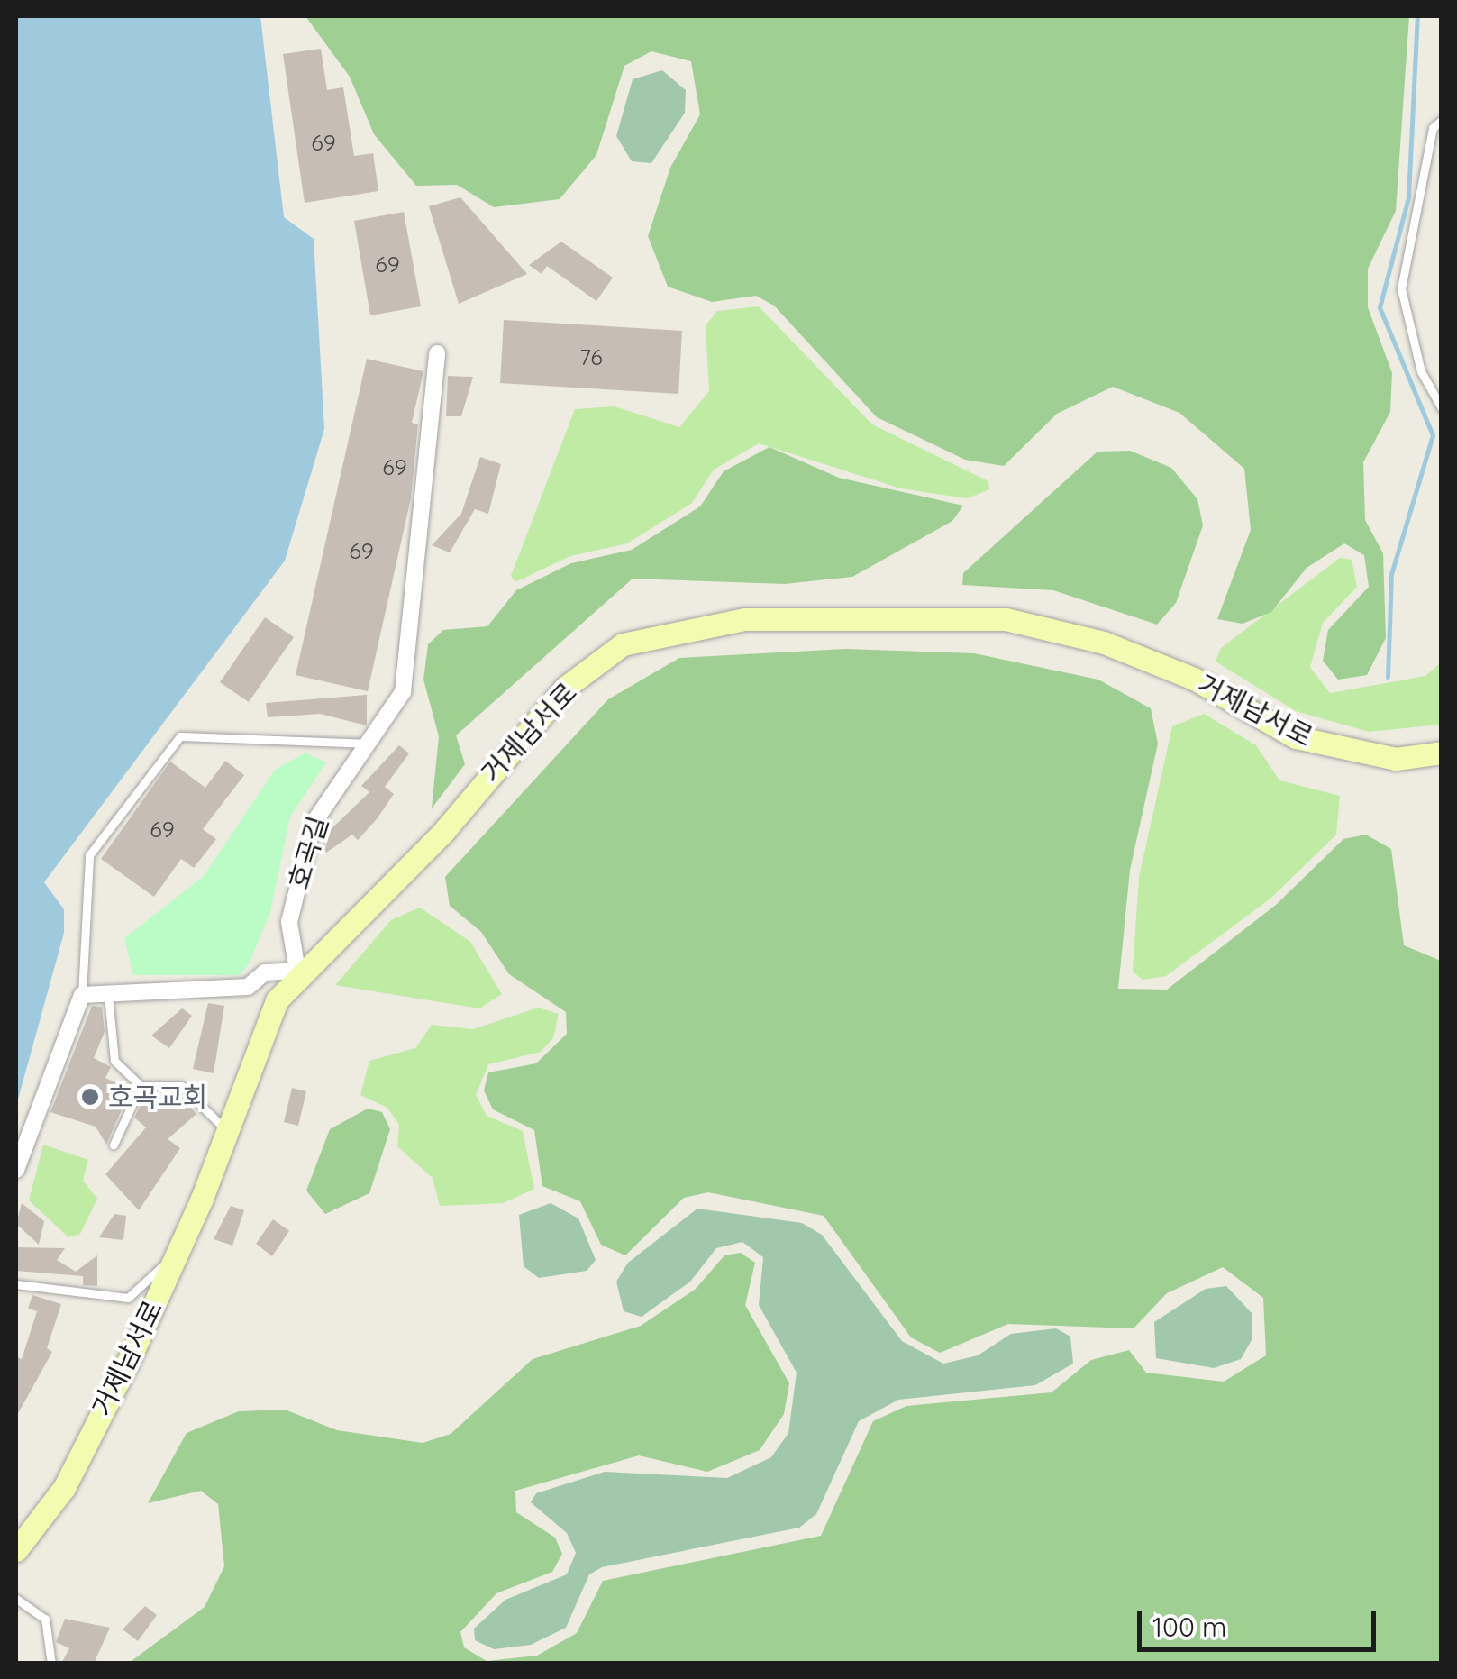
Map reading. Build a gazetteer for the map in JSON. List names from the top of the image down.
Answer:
{
  "streets": {
    "main road": ["거제남서로"],
    "street": ["호곡길"]
  },
  "crossings": [
    ["거제남서로", "호곡길"]
  ],
  "places": ["호곡교회"],
  "house_numbers": [
    "69",
    "69",
    "76",
    "69",
    "69",
    "69"
  ],
  "scale_bar": "100 m"
}
